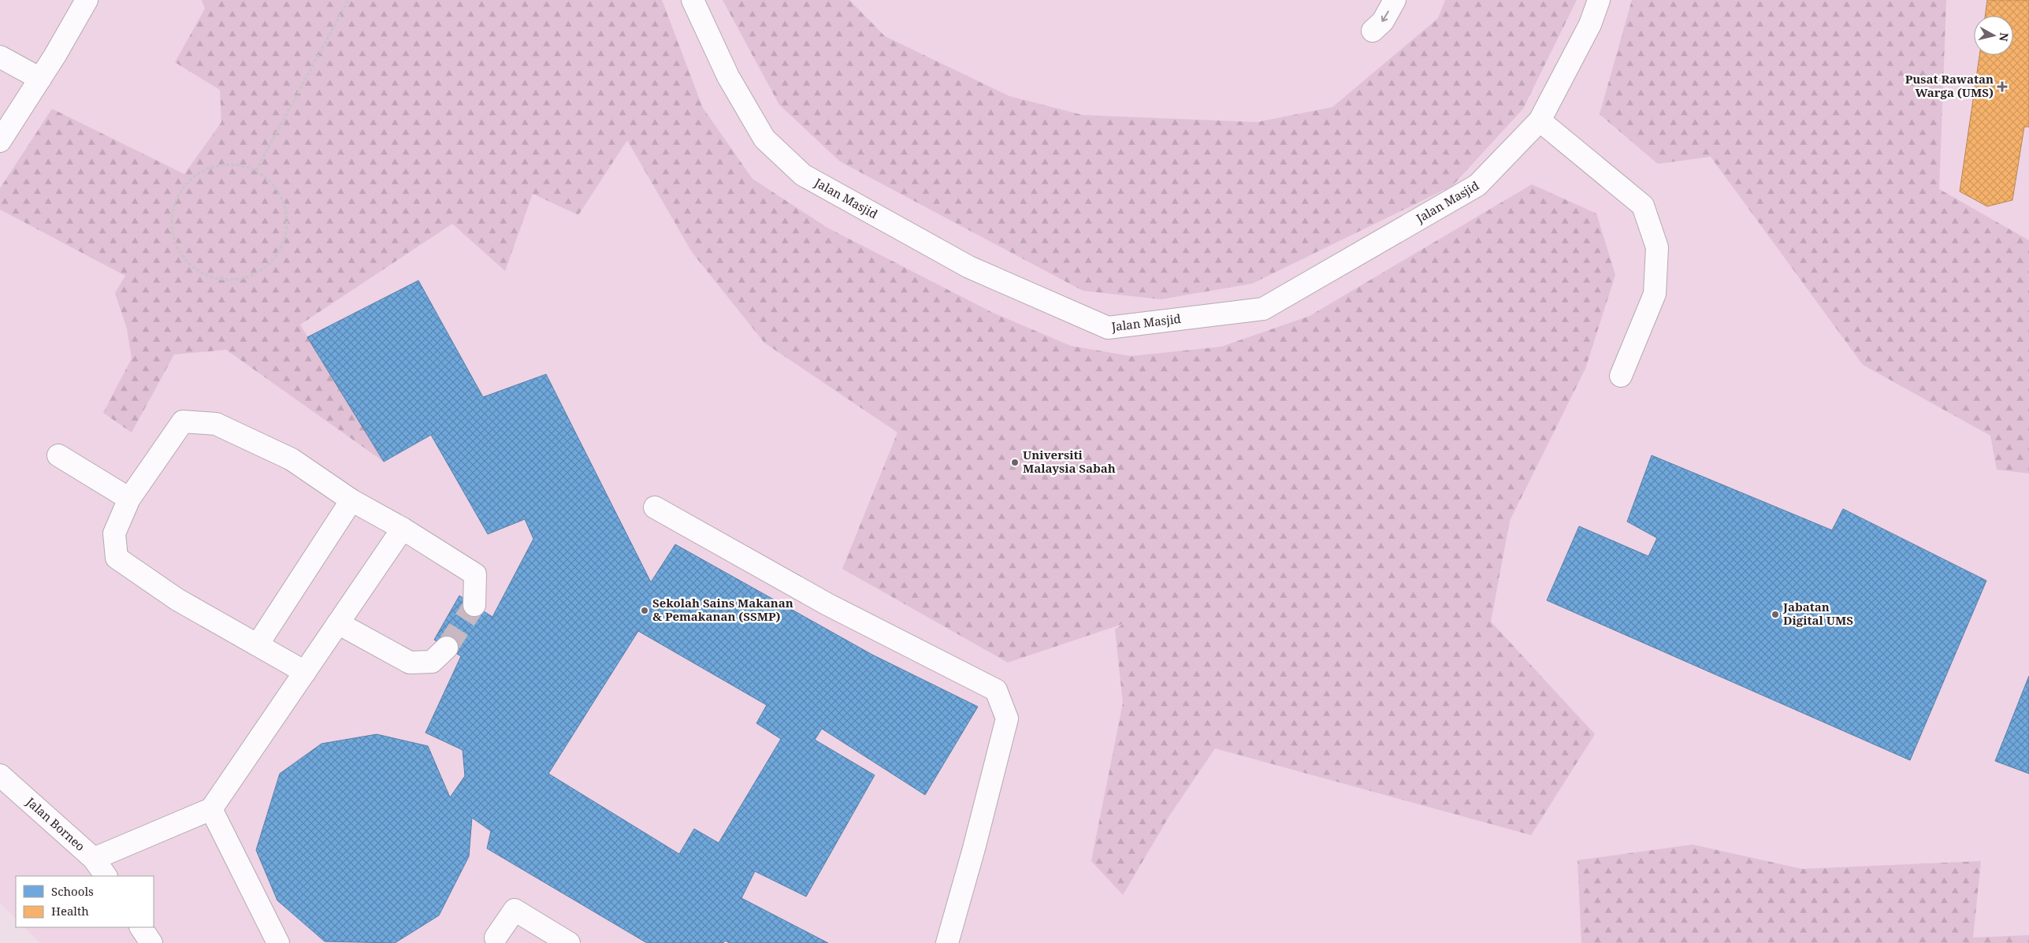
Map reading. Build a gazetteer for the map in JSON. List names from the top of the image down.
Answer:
{
  "streets": {
    "street": ["Jalan Masjid", "Jalan Borneo"]
  },
  "places": {
    "health": ["Pusat Rawatan Warga (UMS)"],
    "other": ["Universiti Malaysia Sabah", "Sekolah Sains Makanan & Pemakanan (SSMP)", "Jabatan Digital UMS"]
  },
  "legend": ["Schools", "Health"],
  "north": "right"
}
